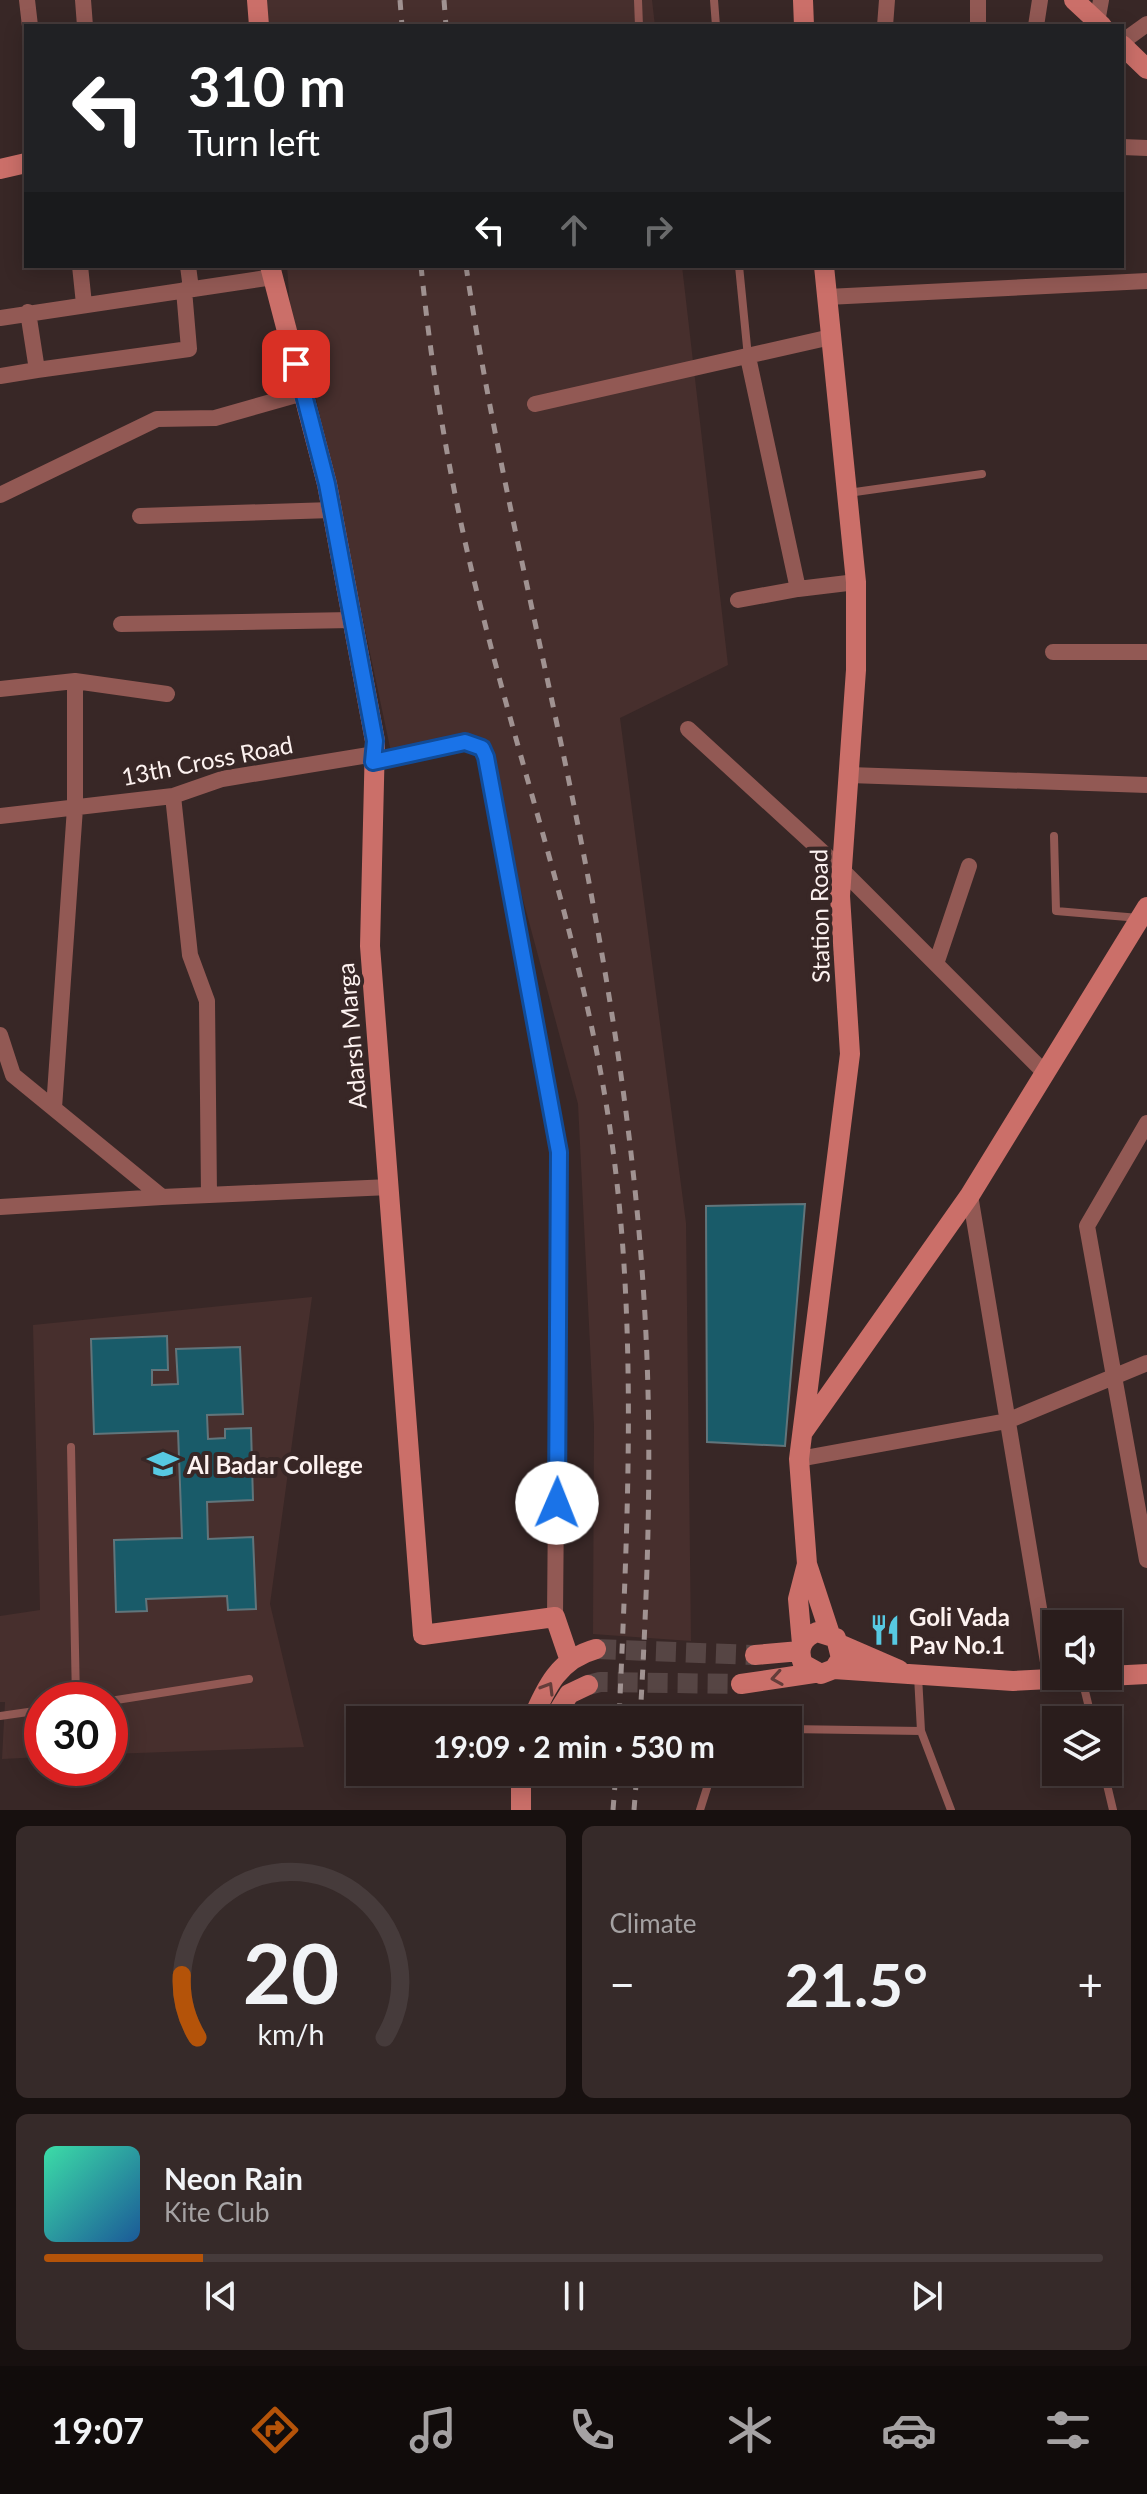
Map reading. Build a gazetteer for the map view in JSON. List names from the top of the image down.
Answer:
{
  "streets": {
    "main road": ["Station Road", "Adarsh Marga"],
    "street": ["13th Cross Road"]
  },
  "crossings": [
    ["13th Cross Road", "Adarsh Marga"]
  ],
  "places": {
    "school or university": ["Al Badar College"],
    "restaurant": ["Goli Vada Pav No.1"]
  },
  "page": {
    "turn": ["310 m", "Turn left"],
    "limit": "30",
    "trip": "19:09 · 2 min · 530 m",
    "tile": "Climate",
    "heat": ["−", "21.5°", "+"],
    "song": ["Neon Rain", "Kite Club"],
    "tabs": "19:07",
    "gauge": ["20", "km/h"]
  }
}
